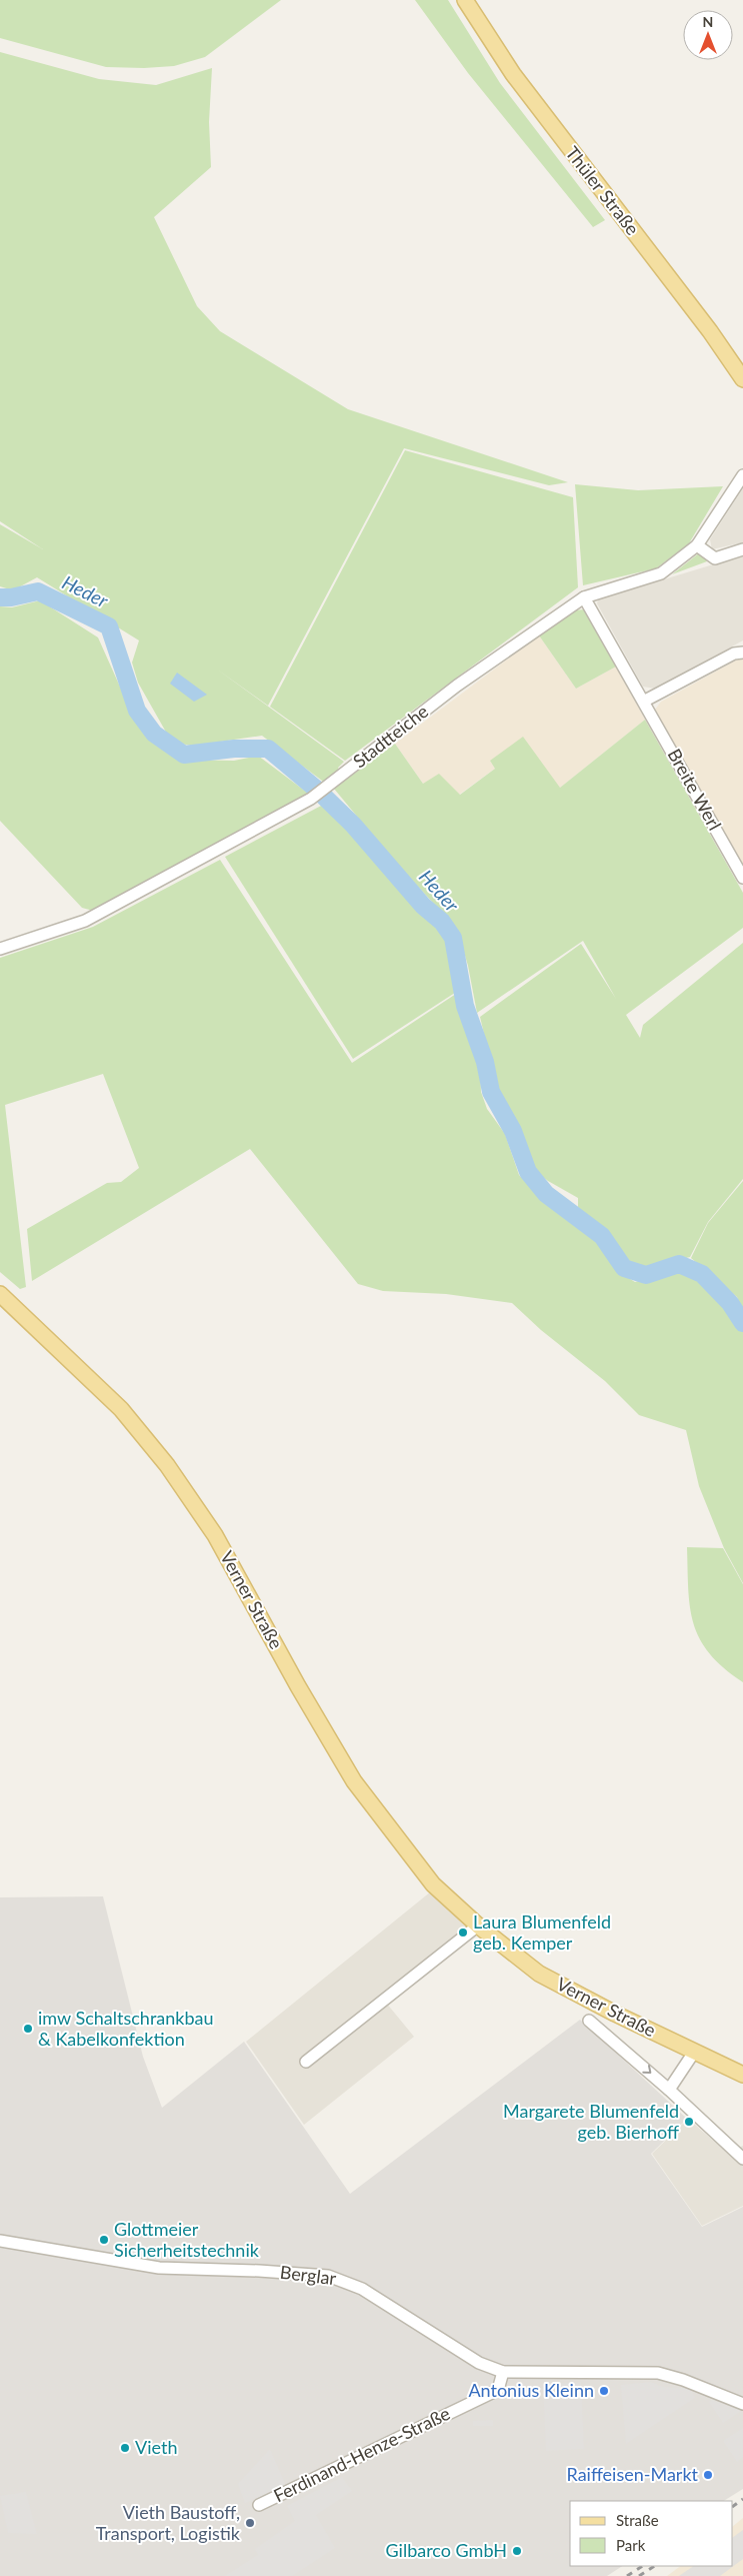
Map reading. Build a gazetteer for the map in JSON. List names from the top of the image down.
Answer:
{
  "streets": {
    "main road": ["Thüler Straße", "Verner Straße"],
    "street": [
      "Stadtteiche",
      "Breite Werl",
      "Berglar",
      "Ferdinand-Henze-Straße"
    ]
  },
  "crossings": [
    ["Stadtteiche", "Breite Werl"],
    ["Berglar", "Ferdinand-Henze-Straße"]
  ],
  "water": ["Heder"],
  "places": [
    "Laura Blumenfeld geb. Kemper",
    "imw Schaltschrankbau & Kabelkonfektion",
    "Margarete Blumenfeld geb. Bierhoff",
    "Glottmeier Sicherheitstechnik",
    "Antonius Kleinn",
    "Vieth",
    "Raiffeisen-Markt",
    "Vieth Baustoff, Transport, Logistik",
    "Gilbarco GmbH"
  ],
  "legend": ["Straße", "Park"],
  "north": "top"
}
